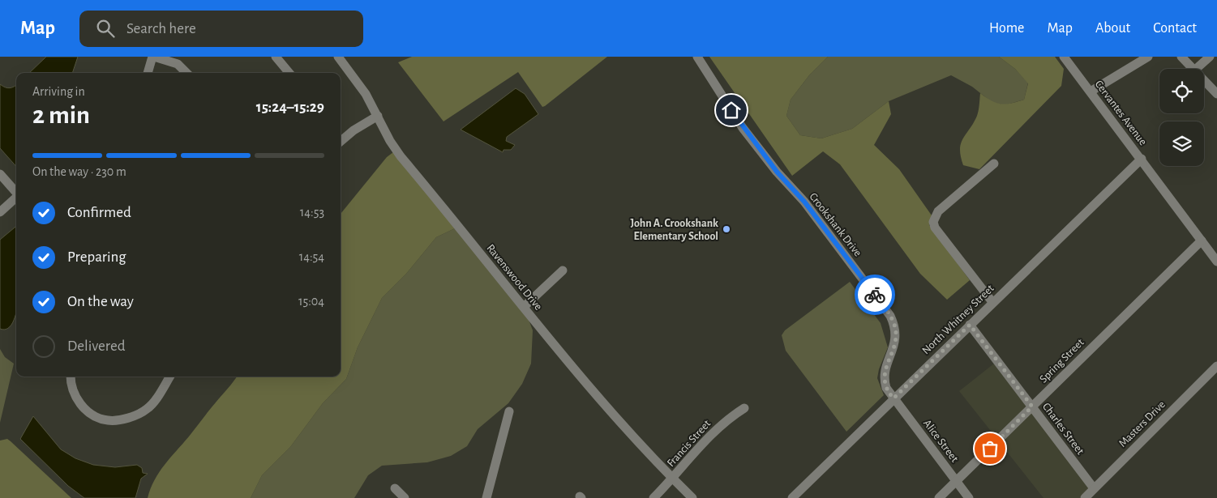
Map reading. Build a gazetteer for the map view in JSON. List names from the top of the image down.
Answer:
{
  "streets": {
    "street": [
      "Cervantes Avenue",
      "Crookshank Drive",
      "Ravenswood Drive",
      "North Whitney Street",
      "Spring Street",
      "Masters Drive",
      "Charles Street",
      "Alice Street",
      "Francis Street"
    ]
  },
  "crossings": [
    ["Cervantes Avenue", "North Whitney Street"],
    ["Cervantes Avenue", "Spring Street"],
    ["Crookshank Drive", "North Whitney Street"],
    ["Crookshank Drive", "Alice Street"],
    ["Ravenswood Drive", "Francis Street"],
    ["North Whitney Street", "Charles Street"],
    ["North Whitney Street", "Alice Street"],
    ["Spring Street", "Charles Street"],
    ["Spring Street", "Alice Street"],
    ["Masters Drive", "Charles Street"]
  ],
  "places": ["John A. Crookshank Elementary School"],
  "page": {
    "header": "Map",
    "search": "Search here",
    "nav": [
      "Home",
      "Map",
      "About",
      "Contact"
    ],
    "heading": ["2 min", "Arriving in", "15:24–15:29"],
    "bar": "On the way · 230 m",
    "list": [
      ["Confirmed", "14:53"],
      ["Preparing", "14:54"],
      ["On the way", "15:04"],
      "Delivered"
    ]
  }
}
